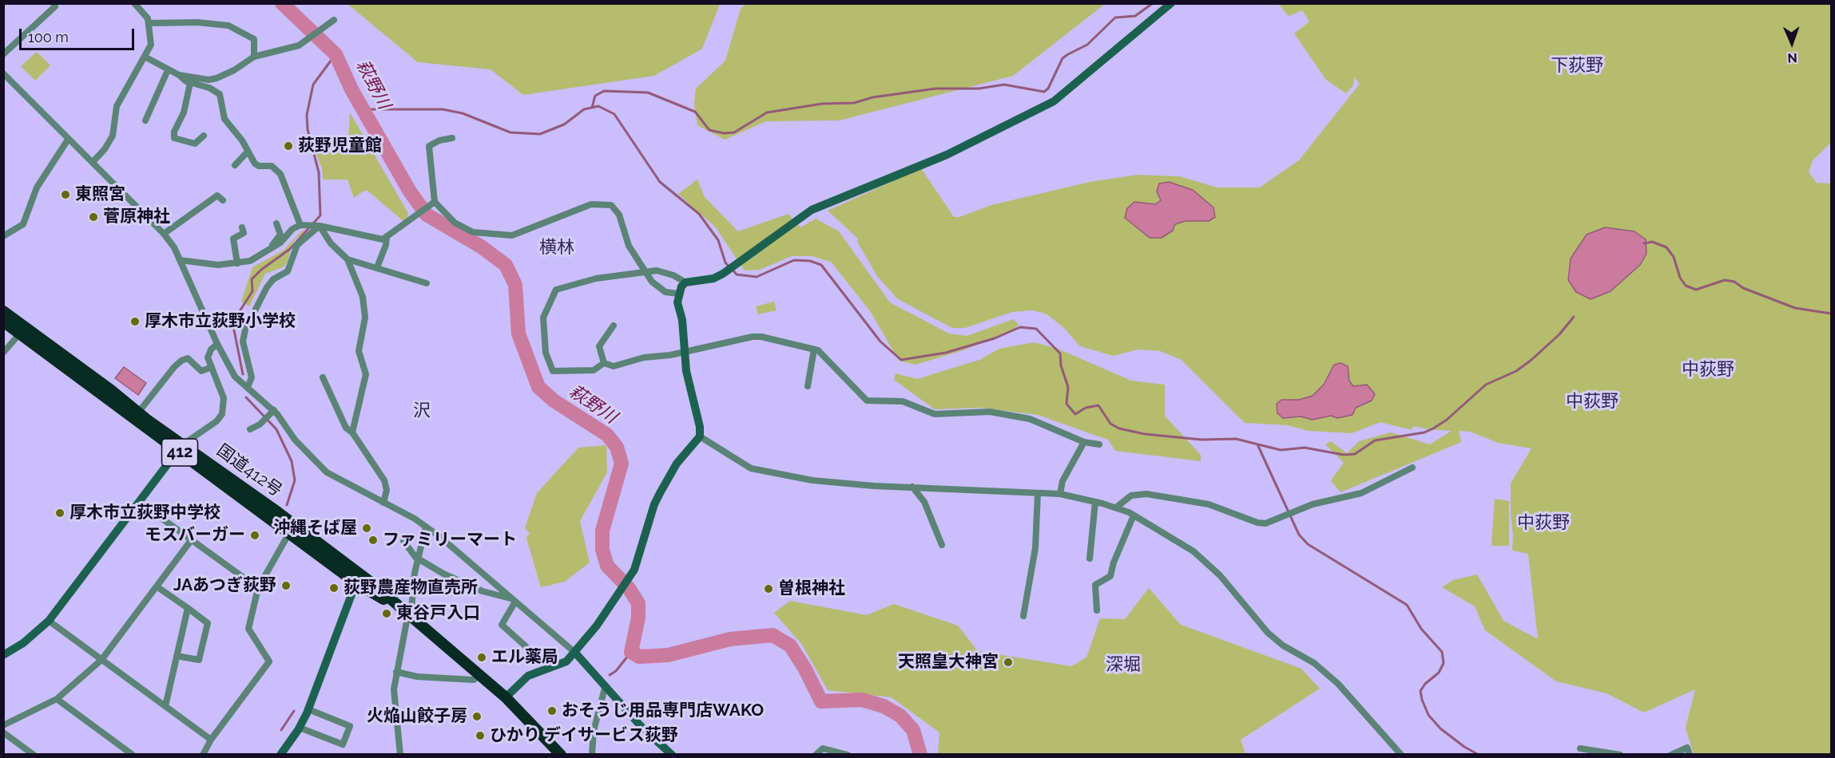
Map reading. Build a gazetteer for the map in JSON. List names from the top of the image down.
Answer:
{
  "streets": {
    "highway": ["412", "国道412号"]
  },
  "districts": [
    "下荻野",
    "横林",
    "中荻野",
    "中荻野",
    "沢",
    "中荻野",
    "深堀"
  ],
  "water": ["萩野川"],
  "places": [
    "荻野児童館",
    "東照宮",
    "菅原神社",
    "厚木市立荻野小学校",
    "厚木市立荻野中学校",
    "沖縄そば屋",
    "モスバーガー",
    "ファミリーマート",
    "JAあつぎ荻野",
    "荻野農産物直売所",
    "曽根神社",
    "東谷戸入口",
    "エル薬局",
    "天照皇大神宮",
    "おそうじ用品専門店WAKO",
    "火焔山餃子房",
    "ひかり デイサービス荻野"
  ],
  "scale_bar": "100 m",
  "north": "bottom"
}
